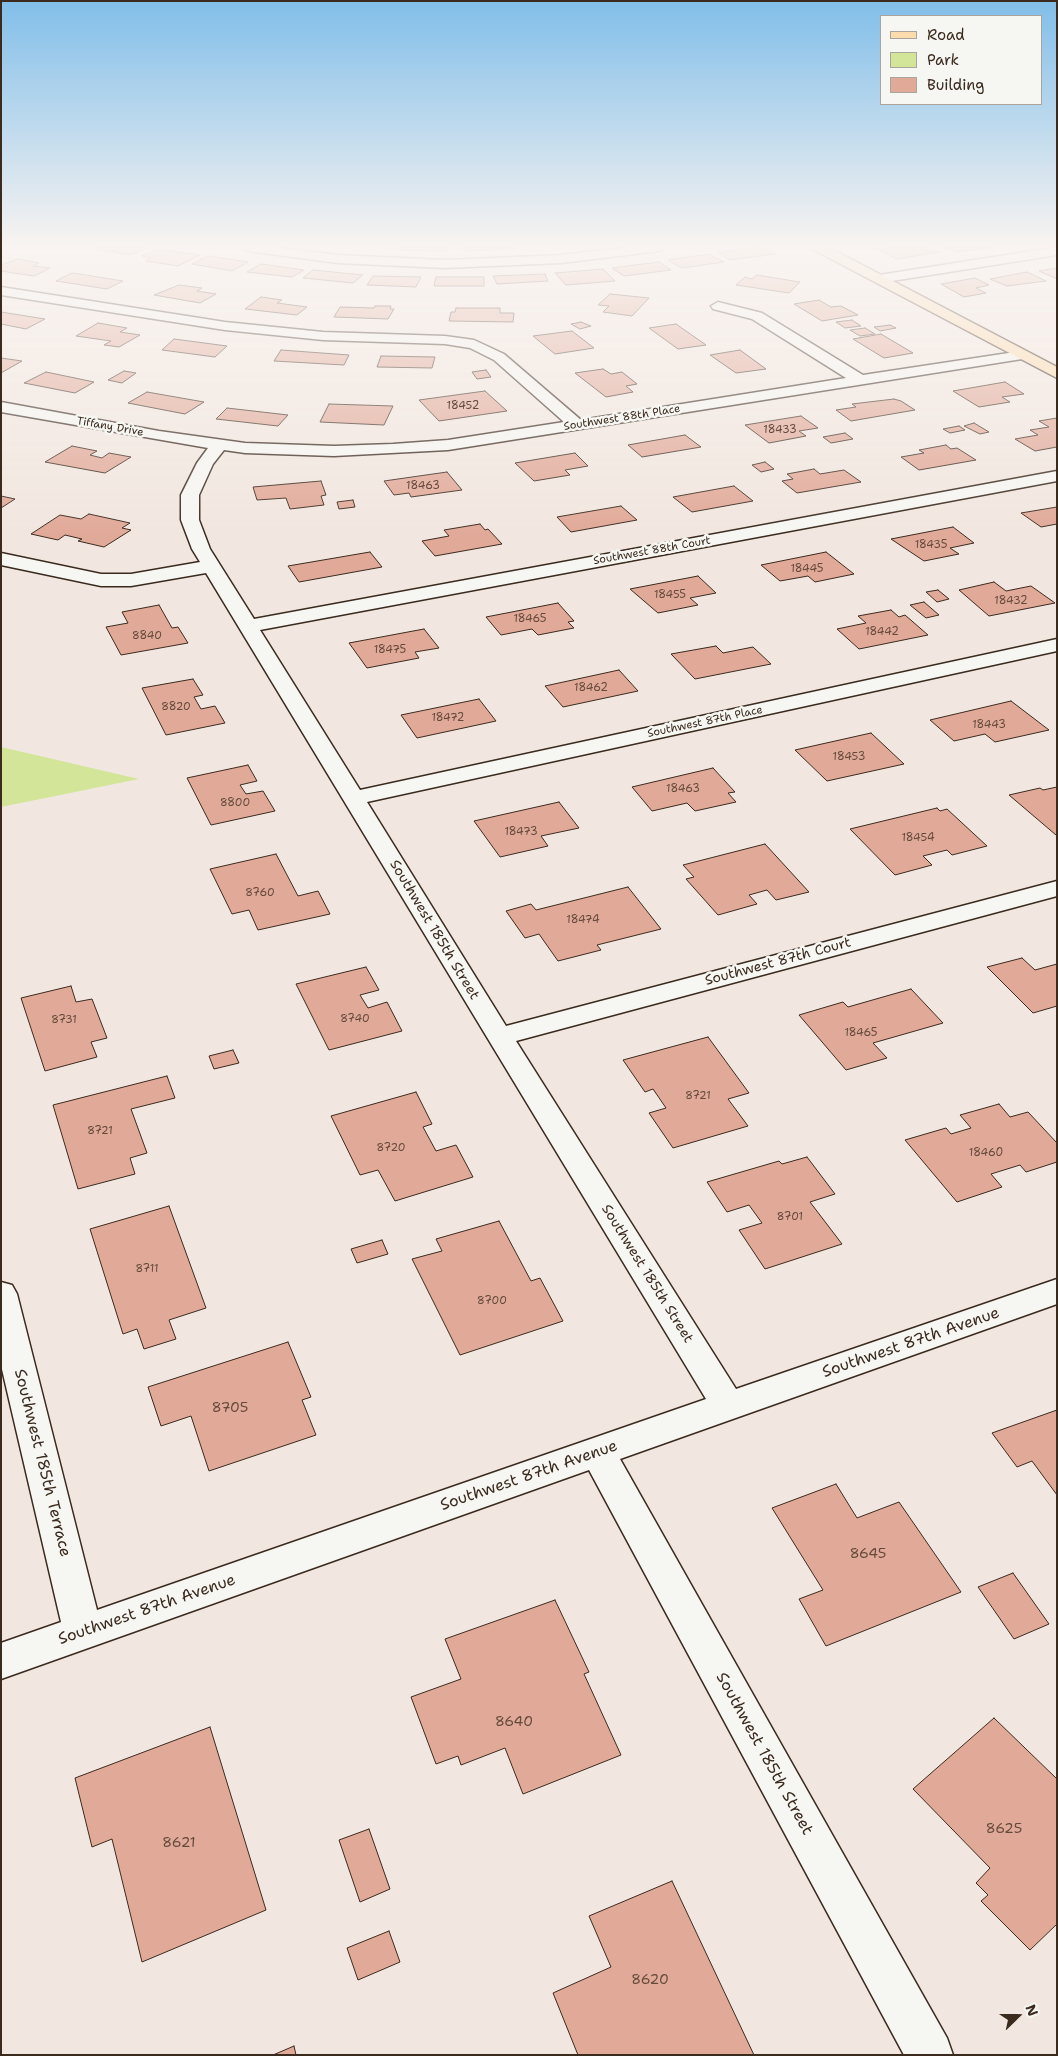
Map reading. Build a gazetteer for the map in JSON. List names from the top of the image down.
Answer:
{
  "streets": {
    "street": [
      "Southwest 88th Place",
      "Tiffany Drive",
      "Southwest 88th Court",
      "Southwest 87th Place",
      "Southwest 185th Street",
      "Southwest 87th Court",
      "Southwest 87th Avenue",
      "Southwest 185th Terrace"
    ]
  },
  "crossings": [
    ["Southwest 88th Place", "Tiffany Drive"],
    ["Southwest 88th Place", "Southwest 185th Street"],
    ["Tiffany Drive", "Southwest 185th Street"],
    ["Southwest 88th Court", "Southwest 185th Street"],
    ["Southwest 87th Place", "Southwest 185th Street"],
    ["Southwest 185th Street", "Southwest 87th Court"],
    ["Southwest 185th Street", "Southwest 87th Avenue"],
    ["Southwest 87th Avenue", "Southwest 185th Terrace"]
  ],
  "house_numbers": [
    "18452",
    "18433",
    "18463",
    "18435",
    "18445",
    "18455",
    "18432",
    "18465",
    "18442",
    "8840",
    "18475",
    "18462",
    "8820",
    "18472",
    "18443",
    "18453",
    "18463",
    "8800",
    "18473",
    "18454",
    "8760",
    "18474",
    "8740",
    "8731",
    "18465",
    "8721",
    "8721",
    "8720",
    "18460",
    "8701",
    "8711",
    "8700",
    "8705",
    "8645",
    "8640",
    "8625",
    "8621",
    "8620"
  ],
  "legend": ["Road", "Park", "Building"],
  "north": "right"
}
